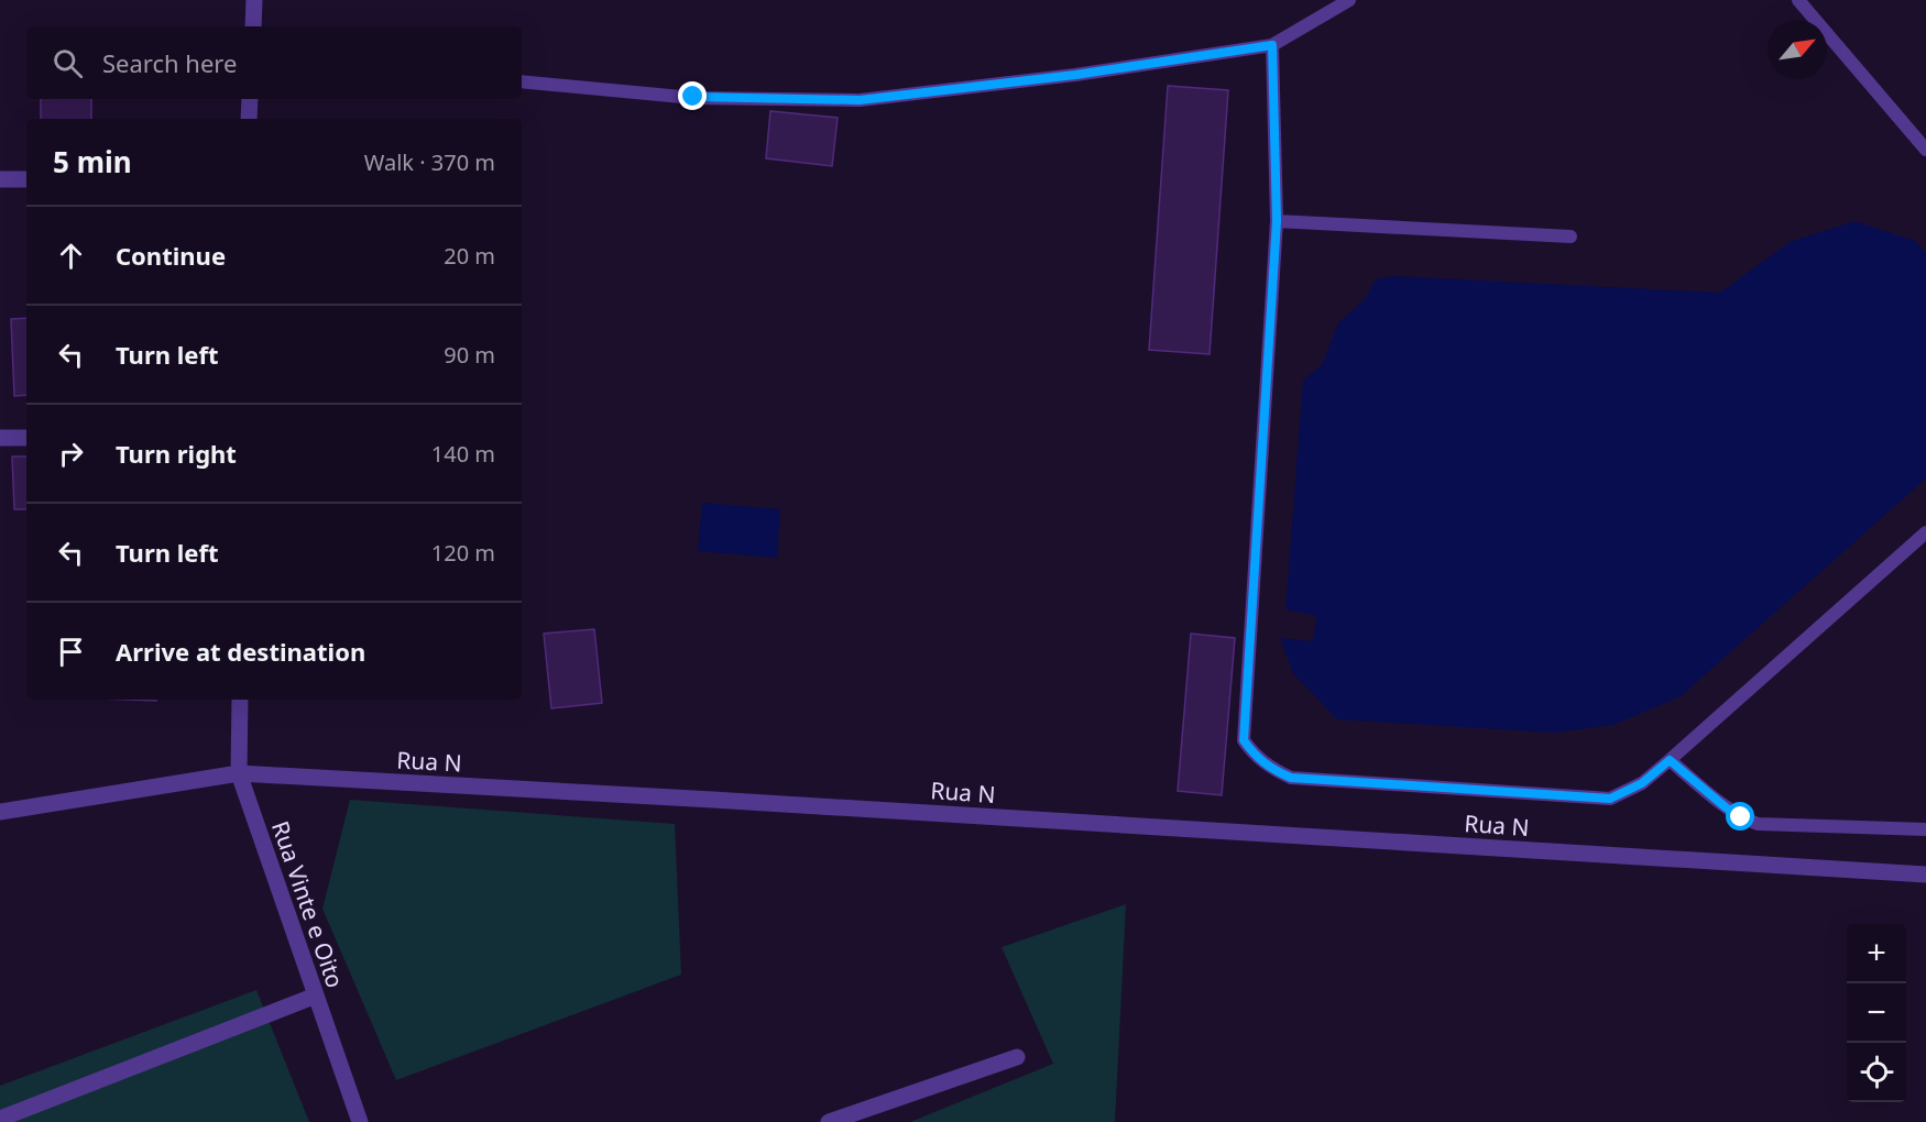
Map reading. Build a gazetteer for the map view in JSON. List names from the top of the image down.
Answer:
{
  "streets": {
    "street": ["Rua N", "Rua Vinte e Oito"]
  },
  "crossings": [
    ["Rua N", "Rua Vinte e Oito"]
  ],
  "north": "top right",
  "page": {
    "search": "Search here",
    "heading": ["5 min", "Walk · 370 m"],
    "list": [
      ["Continue", "20 m"],
      ["Turn left", "90 m"],
      ["Turn right", "140 m"],
      ["Turn left", "120 m"],
      "Arrive at destination"
    ],
    "map_buttons": ["+", "−"]
  }
}
